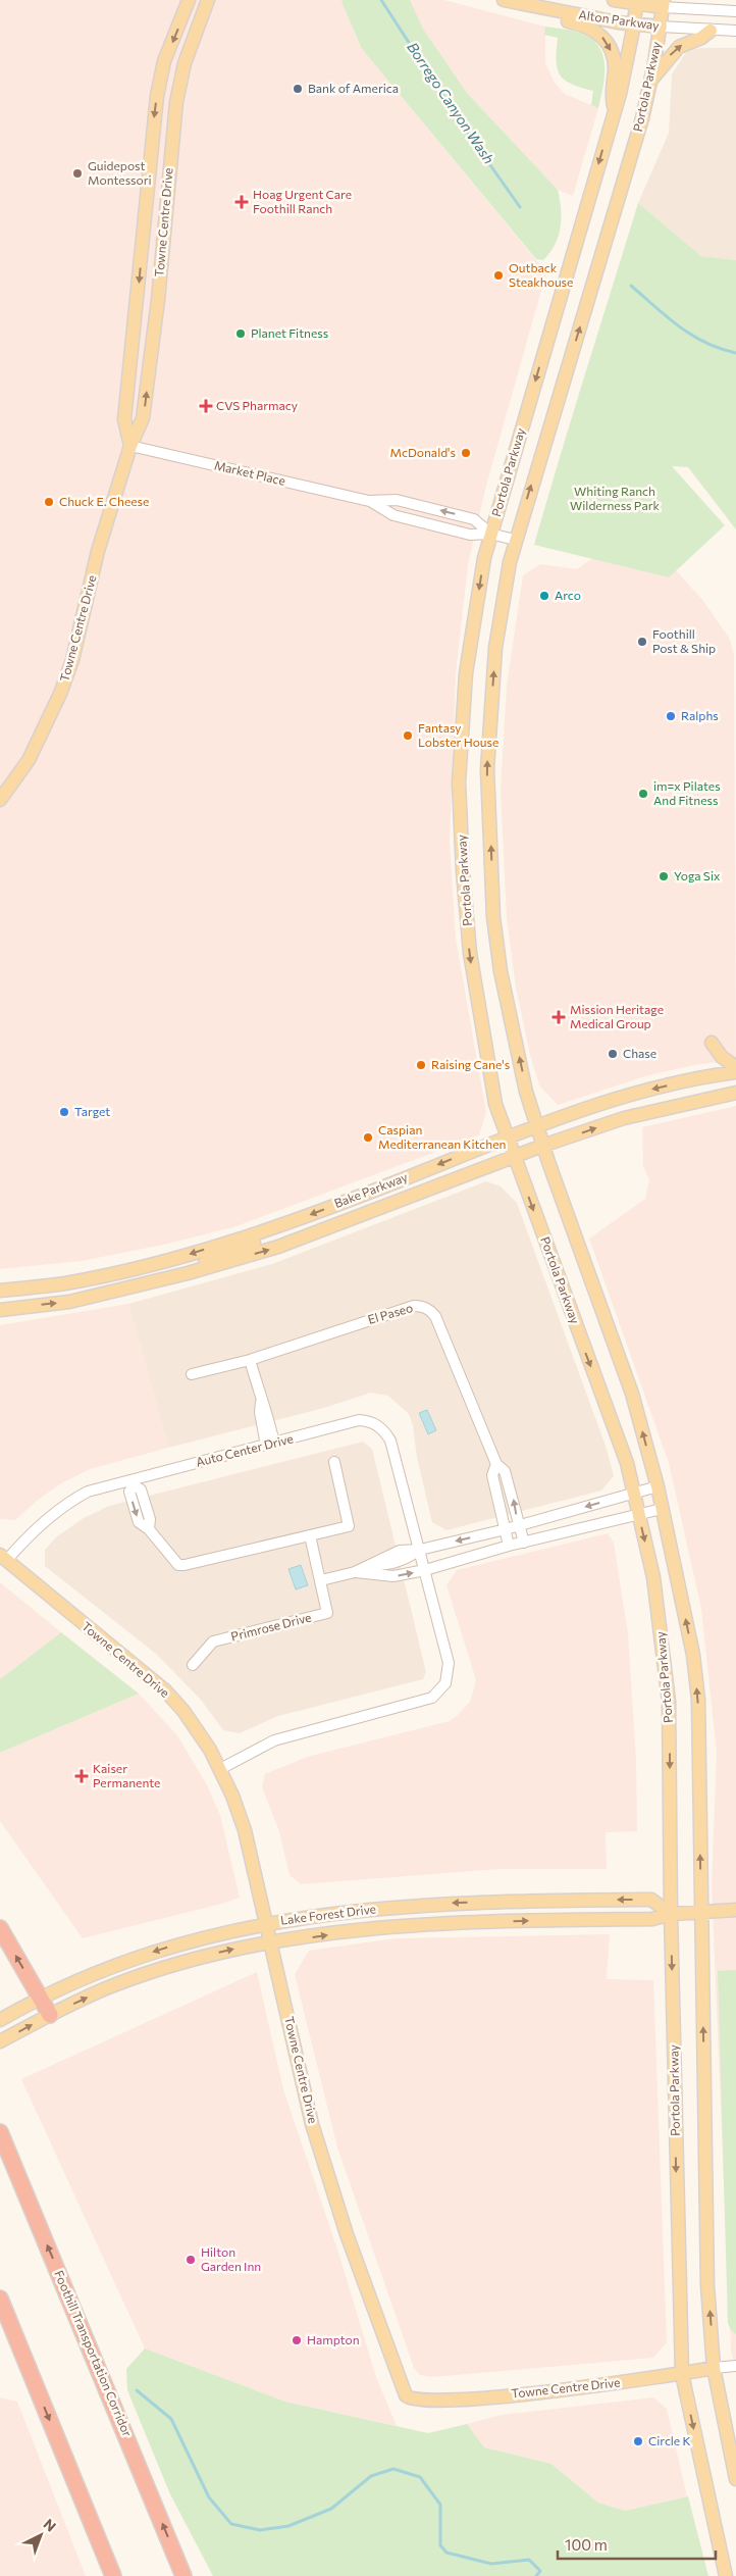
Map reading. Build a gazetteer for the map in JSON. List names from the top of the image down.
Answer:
{
  "streets": {
    "highway": ["Foothill Transportation Corridor"],
    "main road": [
      "Alton Parkway",
      "Portola Parkway",
      "Towne Centre Drive",
      "Bake Parkway",
      "Lake Forest Drive"
    ],
    "street": [
      "Market Place",
      "El Paseo",
      "Auto Center Drive",
      "Primrose Drive"
    ]
  },
  "crossings": [
    ["Alton Parkway", "Portola Parkway"],
    ["Portola Parkway", "Towne Centre Drive"],
    ["Portola Parkway", "Market Place"],
    ["Portola Parkway", "Bake Parkway"],
    ["Portola Parkway", "Lake Forest Drive"],
    ["Towne Centre Drive", "Market Place"],
    ["Towne Centre Drive", "Auto Center Drive"],
    ["Towne Centre Drive", "Lake Forest Drive"]
  ],
  "water": ["Borrego Canyon Wash"],
  "parks": ["Whiting Ranch Wilderness Park"],
  "places": {
    "other": [
      "Bank of America",
      "Guidepost Montessori",
      "Outback Steakhouse",
      "Planet Fitness",
      "McDonald's",
      "Chuck E. Cheese",
      "Arco",
      "Foothill Post & Ship",
      "Ralphs",
      "Fantasy Lobster House",
      "im=x Pilates And Fitness",
      "Yoga Six",
      "Chase",
      "Raising Cane's",
      "Target",
      "Caspian Mediterranean Kitchen",
      "Hilton Garden Inn",
      "Hampton",
      "Circle K"
    ],
    "health": [
      "Hoag Urgent Care Foothill Ranch",
      "CVS Pharmacy",
      "Mission Heritage Medical Group",
      "Kaiser Permanente"
    ]
  },
  "scale_bar": "100 m",
  "north": "top right"
}
